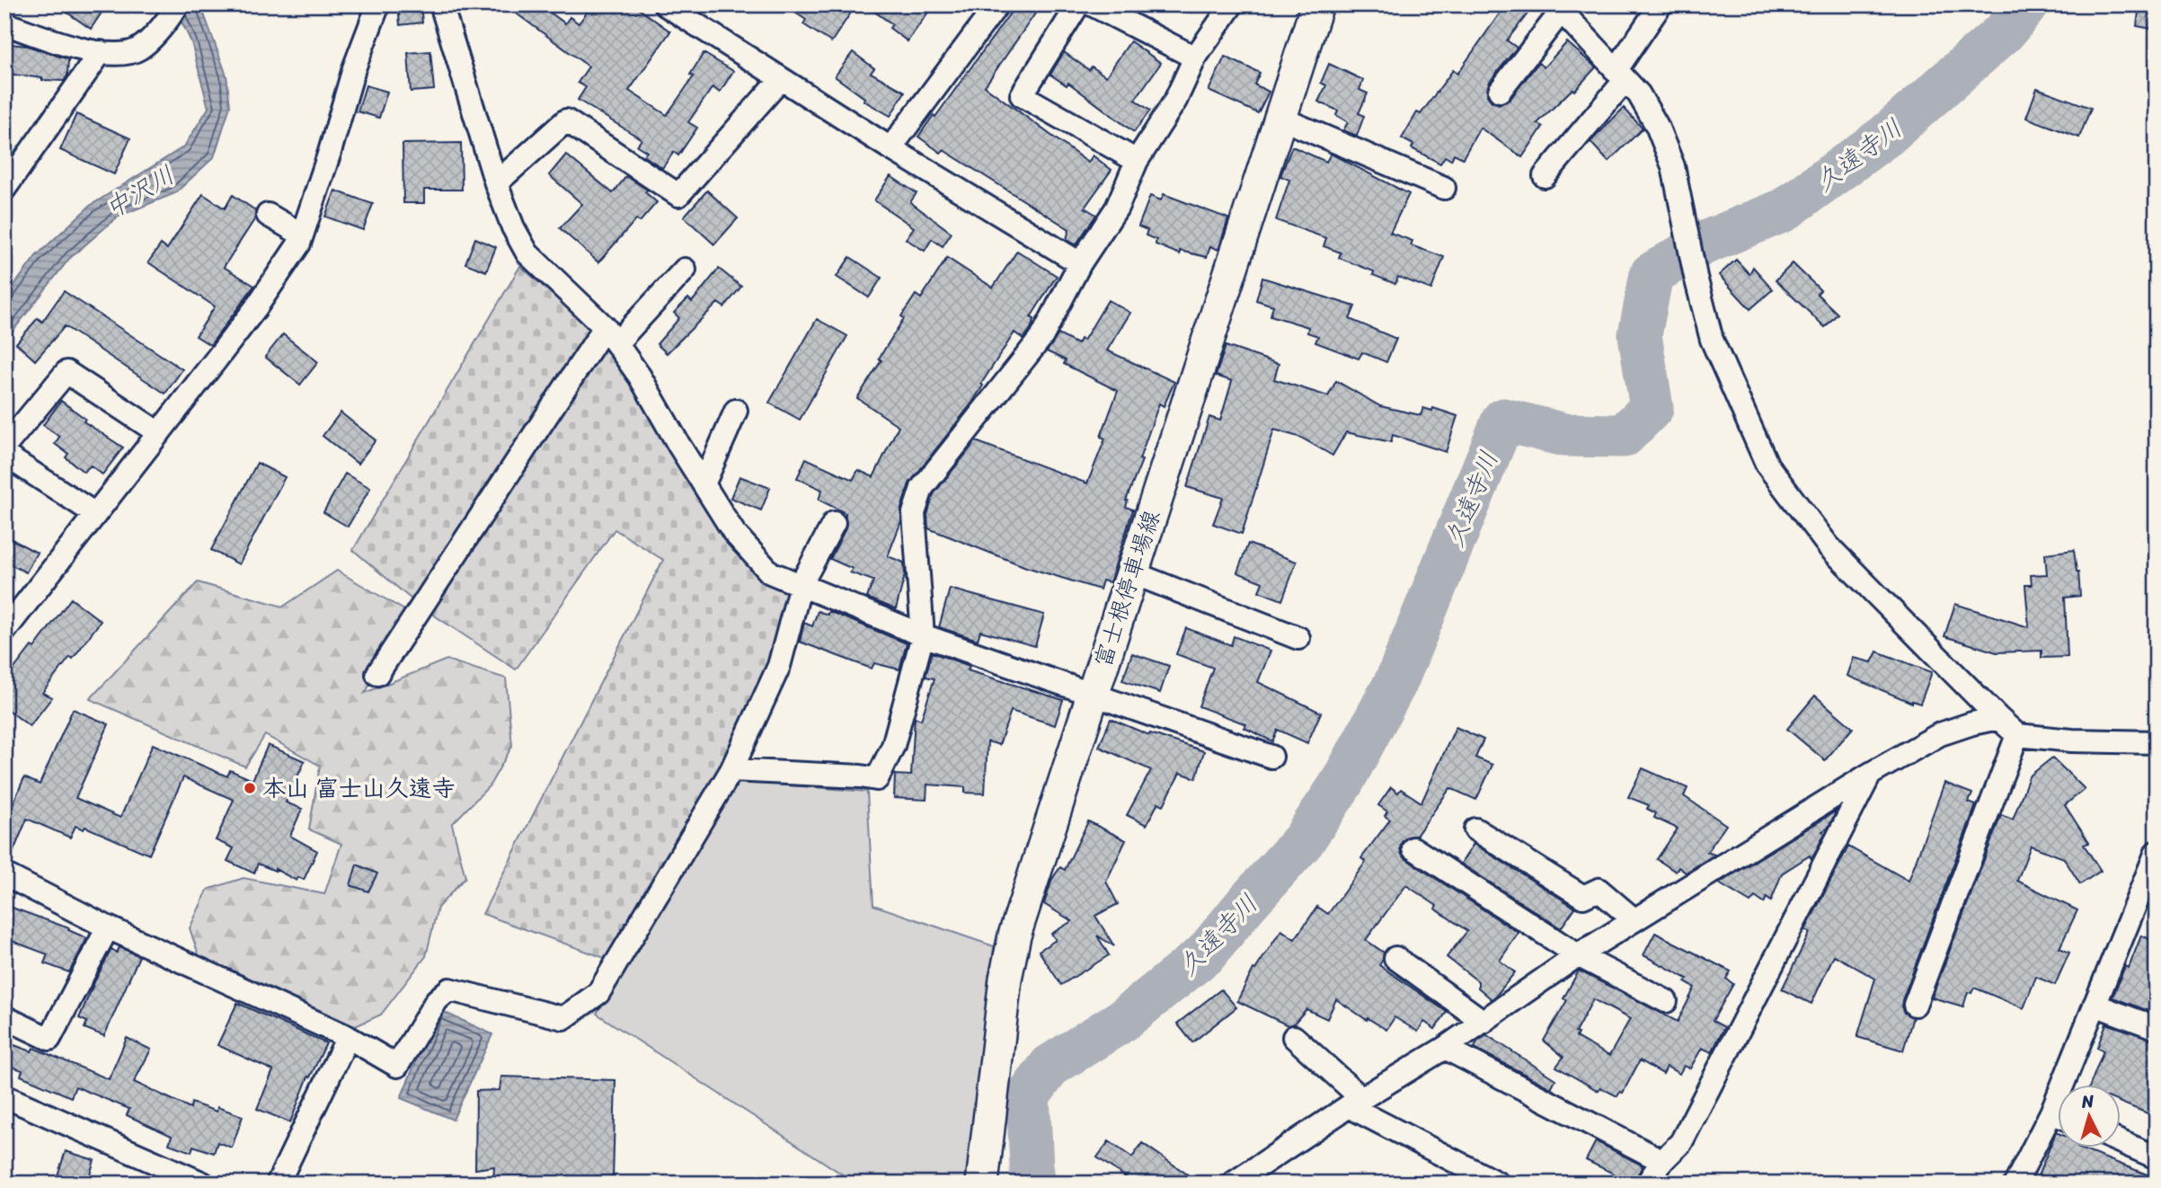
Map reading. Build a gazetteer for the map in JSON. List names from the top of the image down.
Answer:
{
  "streets": {
    "main road": ["富士根停車場線"]
  },
  "water": ["久遠寺川", "中沢川"],
  "places": ["本山 富士山久遠寺"],
  "north": "top"
}
